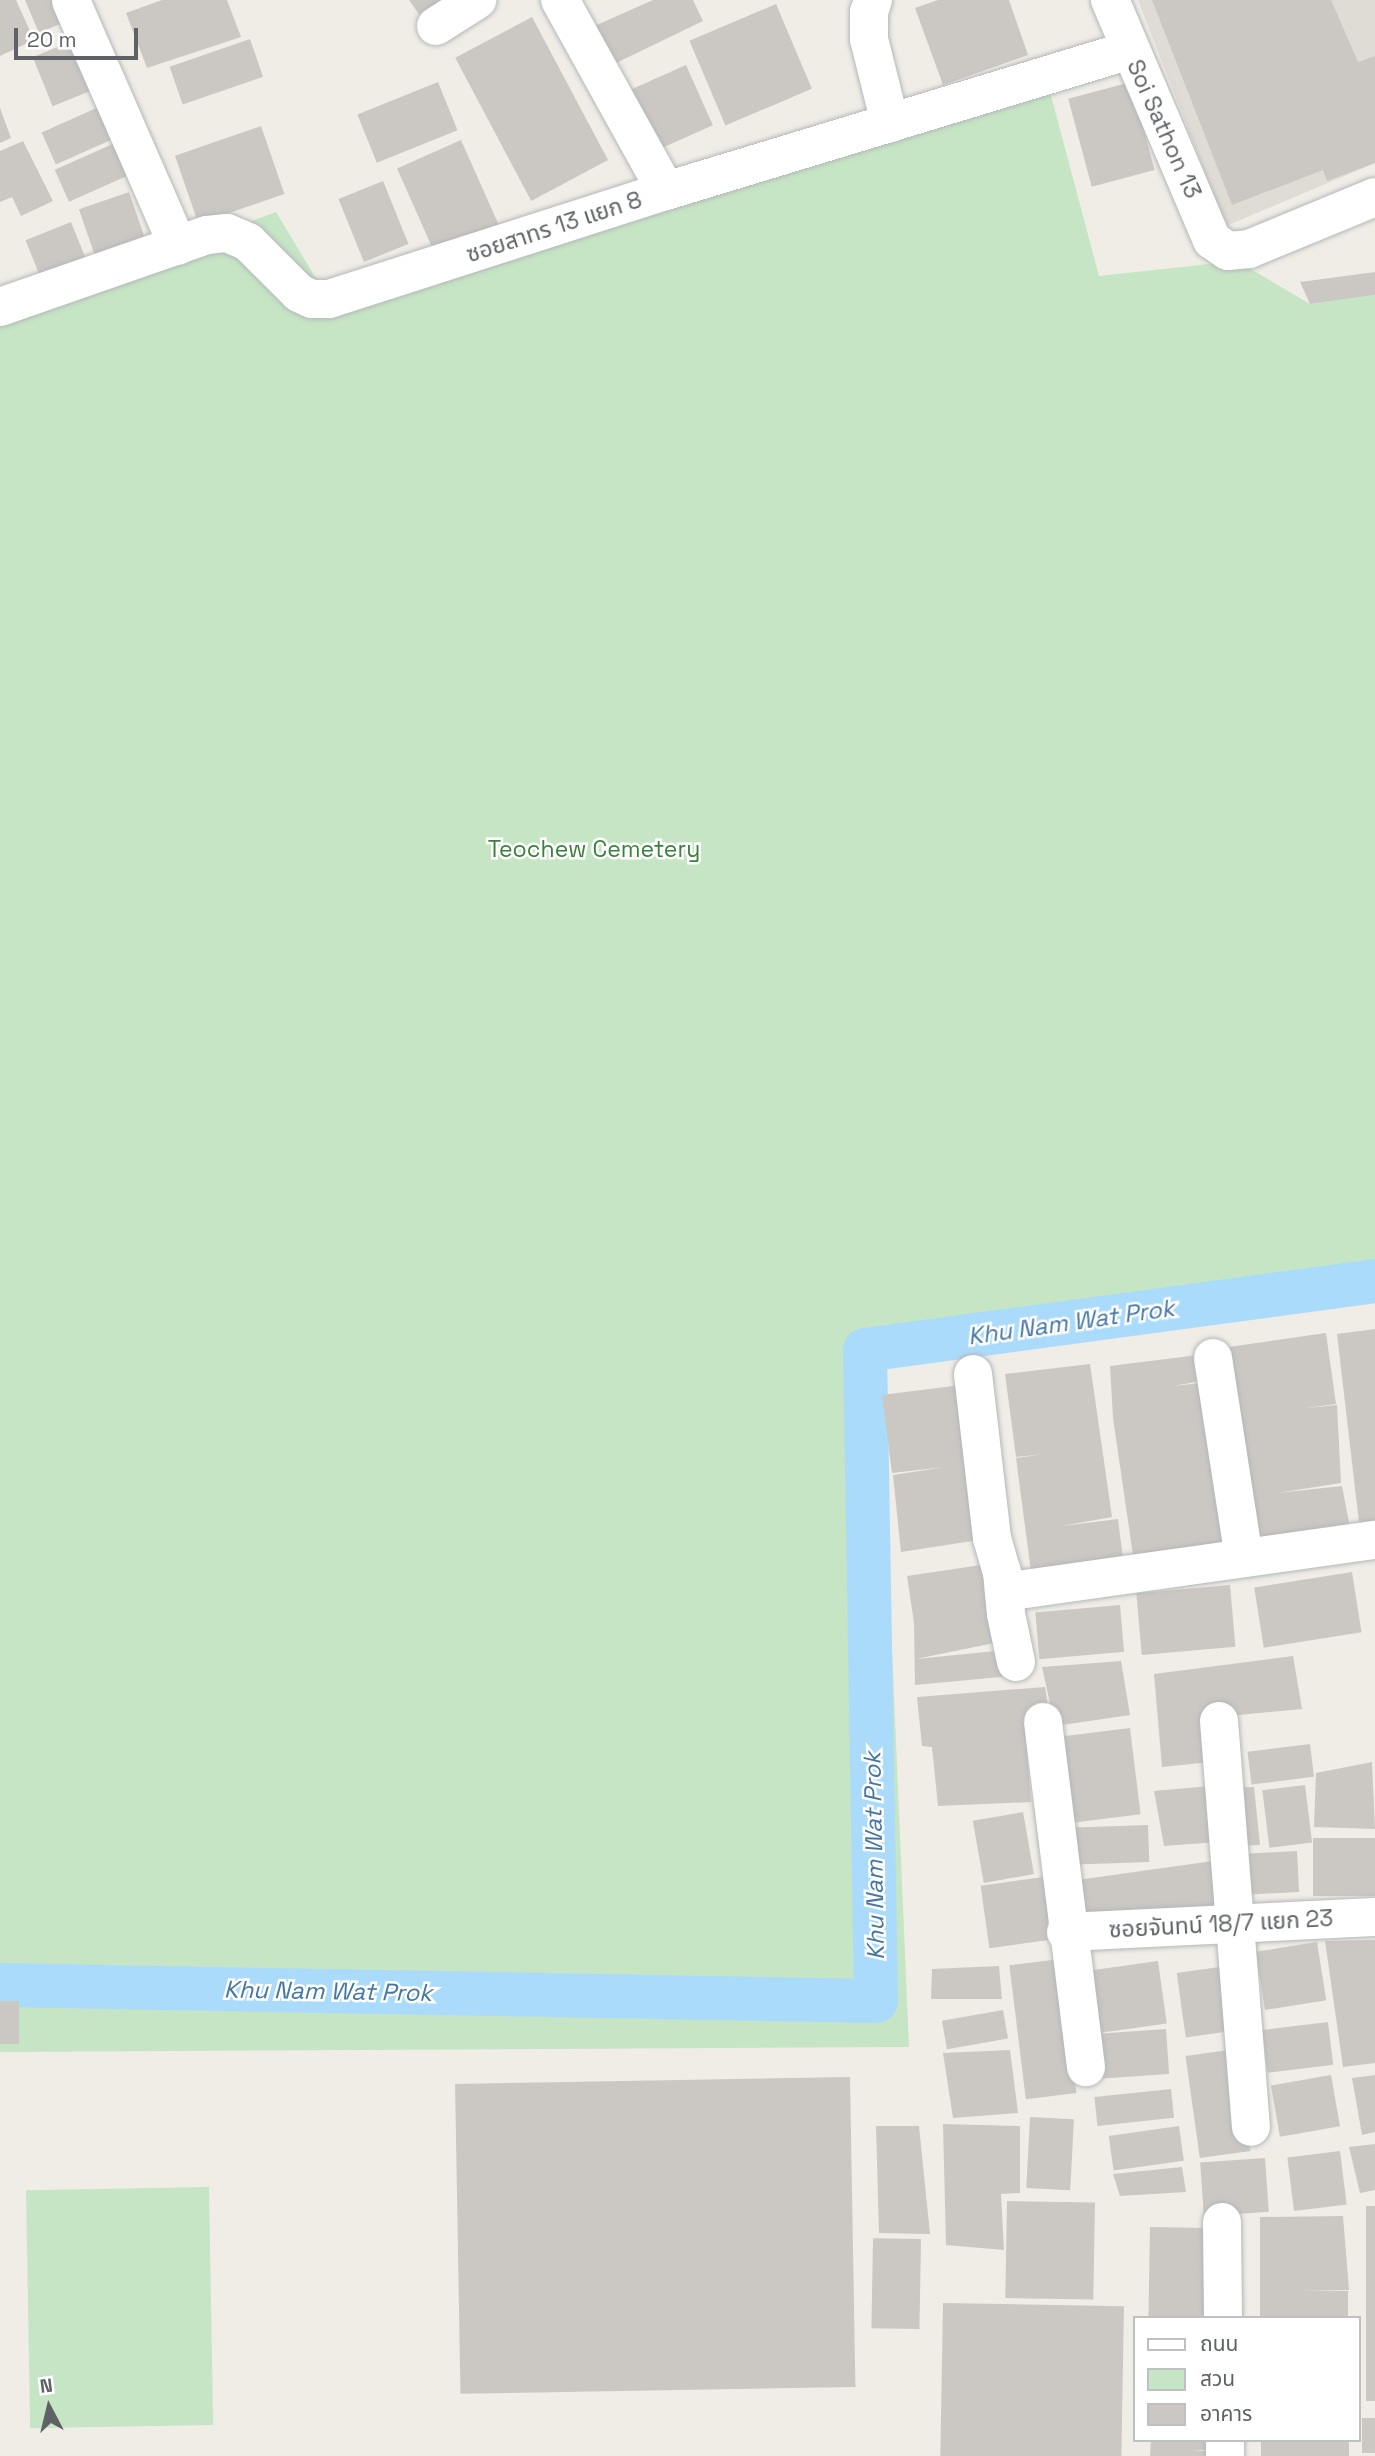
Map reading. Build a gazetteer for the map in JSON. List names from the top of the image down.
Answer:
{
  "streets": {
    "street": ["Soi Sathon 13", "ซอยสาทร 13 แยก 8", "ซอยจันทน์ 18/7 แยก 23"]
  },
  "crossings": [
    ["Soi Sathon 13", "ซอยสาทร 13 แยก 8"]
  ],
  "water": ["Khu Nam Wat Prok"],
  "parks": ["Teochew Cemetery"],
  "legend": ["ถนน", "สวน", "อาคาร"],
  "scale_bar": "20 m",
  "north": "top"
}
